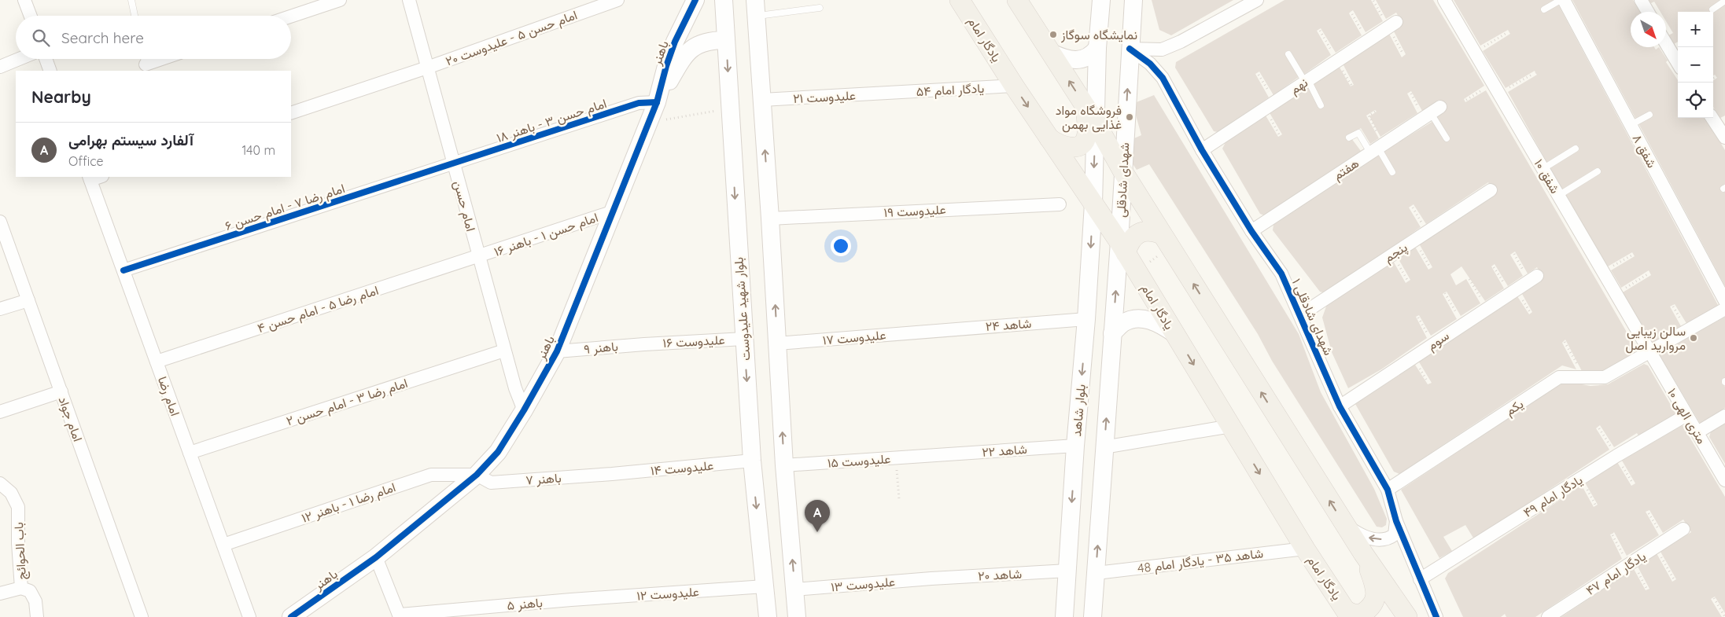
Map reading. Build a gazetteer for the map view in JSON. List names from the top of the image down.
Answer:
{
  "streets": {
    "main road": [
      "یادگار امام",
      "باهنر",
      "شهدای شادقلی",
      "بلوار شهید علیدوست",
      "بلوار شاهد"
    ],
    "street": [
      "امام حسن ۵ - علیدوست ۲۰",
      "نهم",
      "یادگار امام ۵۴",
      "علیدوست ۲۱",
      "امام حسن ۳ - باهنر ۱۸",
      "شفق ۸",
      "هفتم",
      "شفق ۱۰",
      "امام حسن",
      "امام رضا ۷ - امام حسن ۶",
      "علیدوست ۱۹",
      "امام حسن ۱ - باهنر ۱۶",
      "پنجم",
      "امام رضا ۵ - امام حسن ۴",
      "شهدای شادقلی ۱",
      "شاهد ۲۴",
      "علیدوست ۱۷",
      "سوم",
      "علیدوست ۱۶",
      "باهنر ۹",
      "امام رضا",
      "امام رضا ۳ - امام حسن ۲",
      "یکم",
      "۱۰ متری الهی",
      "امام جواد",
      "شاهد ۲۲",
      "علیدوست ۱۵",
      "علیدوست ۱۴",
      "باهنر ۷",
      "یادگار امام ۴۹",
      "امام رضا ۱ - باهنر ۱۲",
      "باب الحوائج",
      "شاهد ۳۵ - یادگار امام 48",
      "یادگار امام ۴۷",
      "شاهد ۲۰",
      "علیدوست ۱۳",
      "علیدوست ۱۲",
      "باهنر ۵"
    ]
  },
  "crossings": [
    ["امام حسن ۵ - علیدوست ۲۰", "امام حسن"],
    ["یادگار امام", "یادگار امام ۵۴"],
    ["یادگار امام", "شهدای شادقلی"],
    ["یادگار امام", "بلوار شاهد"],
    ["یادگار امام", "شاهد ۳۵ - یادگار امام 48"],
    ["باهنر", "امام حسن ۳ - باهنر ۱۸"],
    ["باهنر", "امام حسن"],
    ["باهنر", "امام حسن ۱ - باهنر ۱۶"],
    ["باهنر", "بلوار شهید علیدوست"],
    ["باهنر", "باهنر ۹"],
    ["باهنر", "باهنر ۷"],
    ["باهنر", "امام رضا ۱ - باهنر ۱۲"],
    ["باهنر", "باهنر ۵"],
    ["نهم", "شهدای شادقلی ۱"],
    ["یادگار امام ۵۴", "علیدوست ۲۱"],
    ["امام حسن ۳ - باهنر ۱۸", "امام حسن"],
    ["امام حسن ۳ - باهنر ۱۸", "امام رضا ۷ - امام حسن ۶"],
    ["هفتم", "شهدای شادقلی ۱"],
    ["شفق ۱۰", "یکم"],
    ["شفق ۱۰", "۱۰ متری الهی"],
    ["شهدای شادقلی", "شهدای شادقلی ۱"],
    ["امام حسن", "امام رضا ۷ - امام حسن ۶"],
    ["امام حسن", "امام حسن ۱ - باهنر ۱۶"],
    ["امام حسن", "امام رضا ۵ - امام حسن ۴"],
    ["امام حسن", "امام رضا ۳ - امام حسن ۲"],
    ["امام رضا ۷ - امام حسن ۶", "امام رضا"],
    ["امام حسن ۱ - باهنر ۱۶", "امام رضا ۵ - امام حسن ۴"],
    ["پنجم", "شهدای شادقلی ۱"],
    ["امام رضا ۵ - امام حسن ۴", "امام رضا"],
    ["بلوار شهید علیدوست", "علیدوست ۱۶"],
    ["بلوار شهید علیدوست", "علیدوست ۱۴"],
    ["بلوار شهید علیدوست", "علیدوست ۱۲"],
    ["شهدای شادقلی ۱", "سوم"],
    ["شهدای شادقلی ۱", "یکم"],
    ["شهدای شادقلی ۱", "یادگار امام ۴۹"],
    ["شاهد ۲۴", "علیدوست ۱۷"],
    ["شاهد ۲۴", "بلوار شاهد"],
    ["علیدوست ۱۶", "باهنر ۹"],
    ["امام رضا", "امام رضا ۳ - امام حسن ۲"],
    ["امام رضا", "امام رضا ۱ - باهنر ۱۲"],
    ["یکم", "۱۰ متری الهی"],
    ["بلوار شاهد", "شاهد ۲۲"],
    ["بلوار شاهد", "شاهد ۲۰"],
    ["۱۰ متری الهی", "یادگار امام ۴۹"],
    ["شاهد ۲۲", "علیدوست ۱۵"],
    ["علیدوست ۱۴", "باهنر ۷"],
    ["باهنر ۷", "امام رضا ۱ - باهنر ۱۲"],
    ["شاهد ۲۰", "علیدوست ۱۳"],
    ["علیدوست ۱۲", "باهنر ۵"]
  ],
  "places": ["نمایشگاه سوگاز", "فروشگاه مواد غذایی بهمن", "سالن زیبایی مروارید اصل"],
  "north": "bottom right",
  "page": {
    "map_buttons": ["+", "−"],
    "search": "Search here",
    "heading": "Nearby",
    "list": [
      {
        "mark": "A",
        "name": "آلفارد سیستم بهرامی",
        "note": "Office",
        "value": "140 m"
      }
    ],
    "pins": "A"
  }
}
